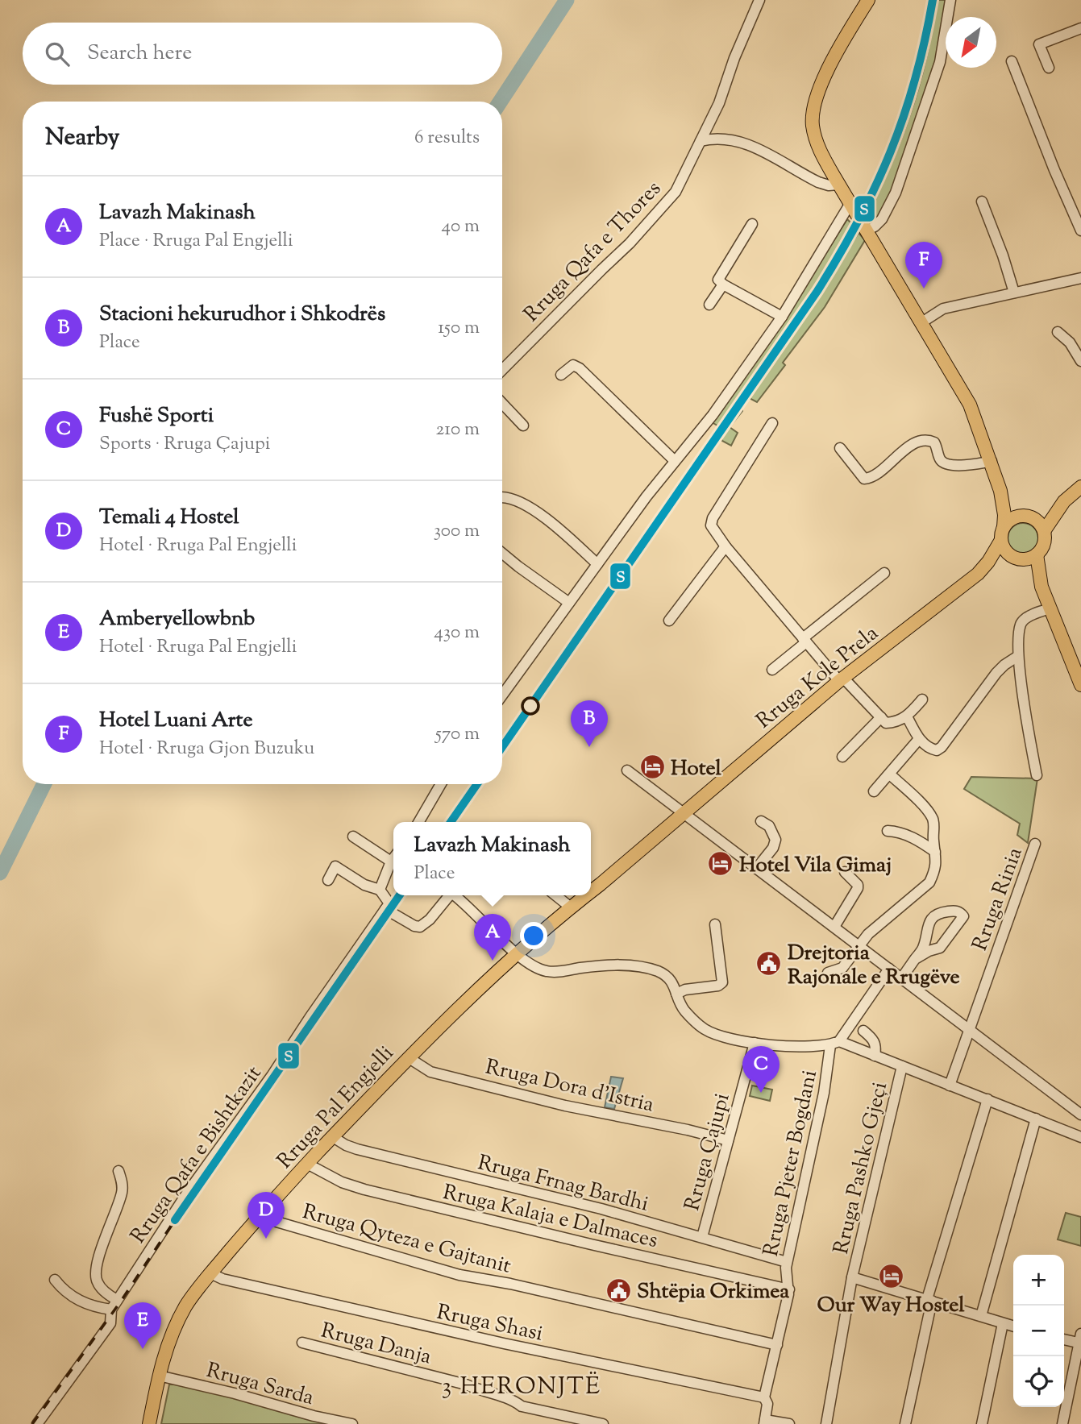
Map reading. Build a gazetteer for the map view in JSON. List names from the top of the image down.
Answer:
{
  "streets": {
    "main road": ["Rruga Kole Prela", "Rruga Pal Engjelli"],
    "street": [
      "Rruga Qafa e Thores",
      "Rruga Rinia",
      "Rruga Dora d'Istria",
      "Rruga Çajupi",
      "Rruga Qafa e Bishtkazit",
      "Rruga Pjeter Bogdani",
      "Rruga Pashko Gjeçi",
      "Rruga Frnag Bardhi",
      "Rruga Kalaja e Dalmaces",
      "Rruga Qyteza e Gajtanit",
      "Rruga Shasi",
      "Rruga Danja",
      "Rruga Sarda"
    ]
  },
  "crossings": [
    ["Rruga Kole Prela", "Rruga Pal Engjelli"],
    ["Rruga Dora d'Istria", "Rruga Pal Engjelli"],
    ["Rruga Dora d'Istria", "Rruga Çajupi"],
    ["Rruga Pal Engjelli", "Rruga Frnag Bardhi"],
    ["Rruga Pal Engjelli", "Rruga Kalaja e Dalmaces"],
    ["Rruga Pal Engjelli", "Rruga Qyteza e Gajtanit"],
    ["Rruga Pal Engjelli", "Rruga Shasi"],
    ["Rruga Pal Engjelli", "Rruga Sarda"],
    ["Rruga Çajupi", "Rruga Frnag Bardhi"],
    ["Rruga Pjeter Bogdani", "Rruga Frnag Bardhi"],
    ["Rruga Pjeter Bogdani", "Rruga Kalaja e Dalmaces"],
    ["Rruga Pjeter Bogdani", "Rruga Qyteza e Gajtanit"],
    ["Rruga Pjeter Bogdani", "Rruga Shasi"]
  ],
  "districts": ["3 HERONJTË"],
  "places": {
    "hotel": ["Hotel", "Hotel Vila Gimaj", "Our Way Hostel"],
    "public building": ["Drejtoria Rajonale e Rrugëve", "Shtëpia Orkimea"]
  },
  "lines": ["transit line S"],
  "north": "bottom left",
  "page": {
    "search": "Search here",
    "heading": ["Nearby", "6 results"],
    "list": [
      {
        "mark": "A",
        "name": "Lavazh Makinash",
        "note": "Place · Rruga Pal Engjelli",
        "value": "40 m"
      },
      {
        "mark": "B",
        "name": "Stacioni hekurudhor i Shkodrës",
        "note": "Place",
        "value": "150 m"
      },
      {
        "mark": "C",
        "name": "Fushë Sporti",
        "note": "Sports · Rruga Çajupi",
        "value": "210 m"
      },
      {
        "mark": "D",
        "name": "Temali 4 Hostel",
        "note": "Hotel · Rruga Pal Engjelli",
        "value": "300 m"
      },
      {
        "mark": "E",
        "name": "Amberyellowbnb",
        "note": "Hotel · Rruga Pal Engjelli",
        "value": "430 m"
      },
      {
        "mark": "F",
        "name": "Hotel Luani Arte",
        "note": "Hotel · Rruga Gjon Buzuku",
        "value": "570 m"
      }
    ],
    "pins": [
      "F",
      "B",
      "A",
      "C",
      "D",
      "E"
    ],
    "popup": ["Lavazh Makinash", "Place"],
    "map_buttons": ["+", "−"]
  }
}
